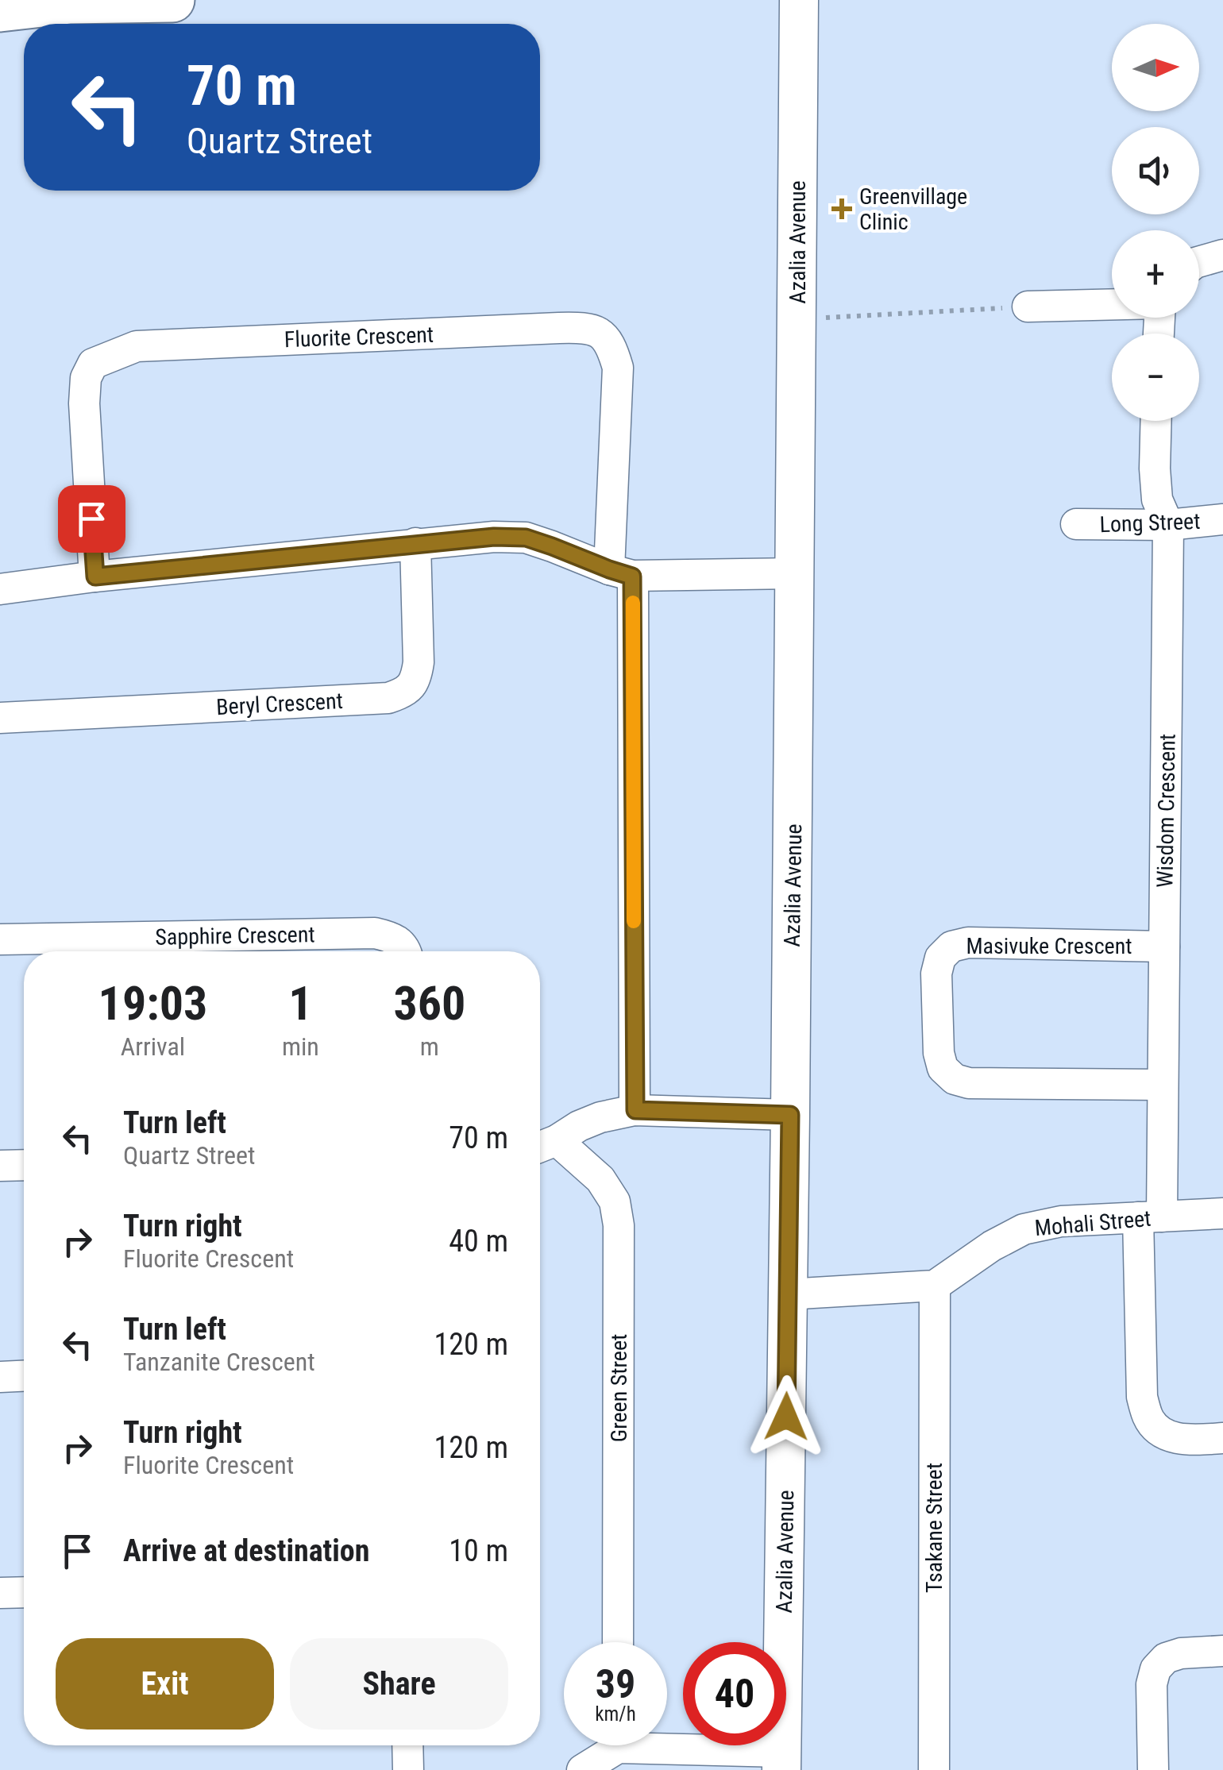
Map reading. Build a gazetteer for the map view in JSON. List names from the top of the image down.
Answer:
{
  "streets": {
    "street": [
      "Azalia Avenue",
      "Fluorite Crescent",
      "Long Street",
      "Beryl Crescent",
      "Wisdom Crescent",
      "Sapphire Crescent",
      "Masivuke Crescent",
      "Mohali Street",
      "Green Street",
      "Tsakane Street"
    ]
  },
  "crossings": [
    ["Long Street", "Wisdom Crescent"],
    ["Wisdom Crescent", "Masivuke Crescent"],
    ["Wisdom Crescent", "Mohali Street"],
    ["Mohali Street", "Tsakane Street"]
  ],
  "places": {
    "health": ["Greenvillage Clinic"]
  },
  "north": "right",
  "page": {
    "map_buttons": ["+", "−"],
    "turn": ["70 m", "Quartz Street"],
    "eta": [
      "19:03",
      "Arrival",
      "1",
      "min",
      "360",
      "m"
    ],
    "list": [
      {
        "name": "Turn left",
        "note": "Quartz Street",
        "value": "70 m"
      },
      {
        "name": "Turn right",
        "note": "Fluorite Crescent",
        "value": "40 m"
      },
      {
        "name": "Turn left",
        "note": "Tanzanite Crescent",
        "value": "120 m"
      },
      {
        "name": "Turn right",
        "note": "Fluorite Crescent",
        "value": "120 m"
      },
      {
        "name": "Arrive at destination",
        "value": "10 m"
      }
    ],
    "buttons": ["Exit", "Share"],
    "speed": "39 km/h",
    "limit": "40"
  }
}
